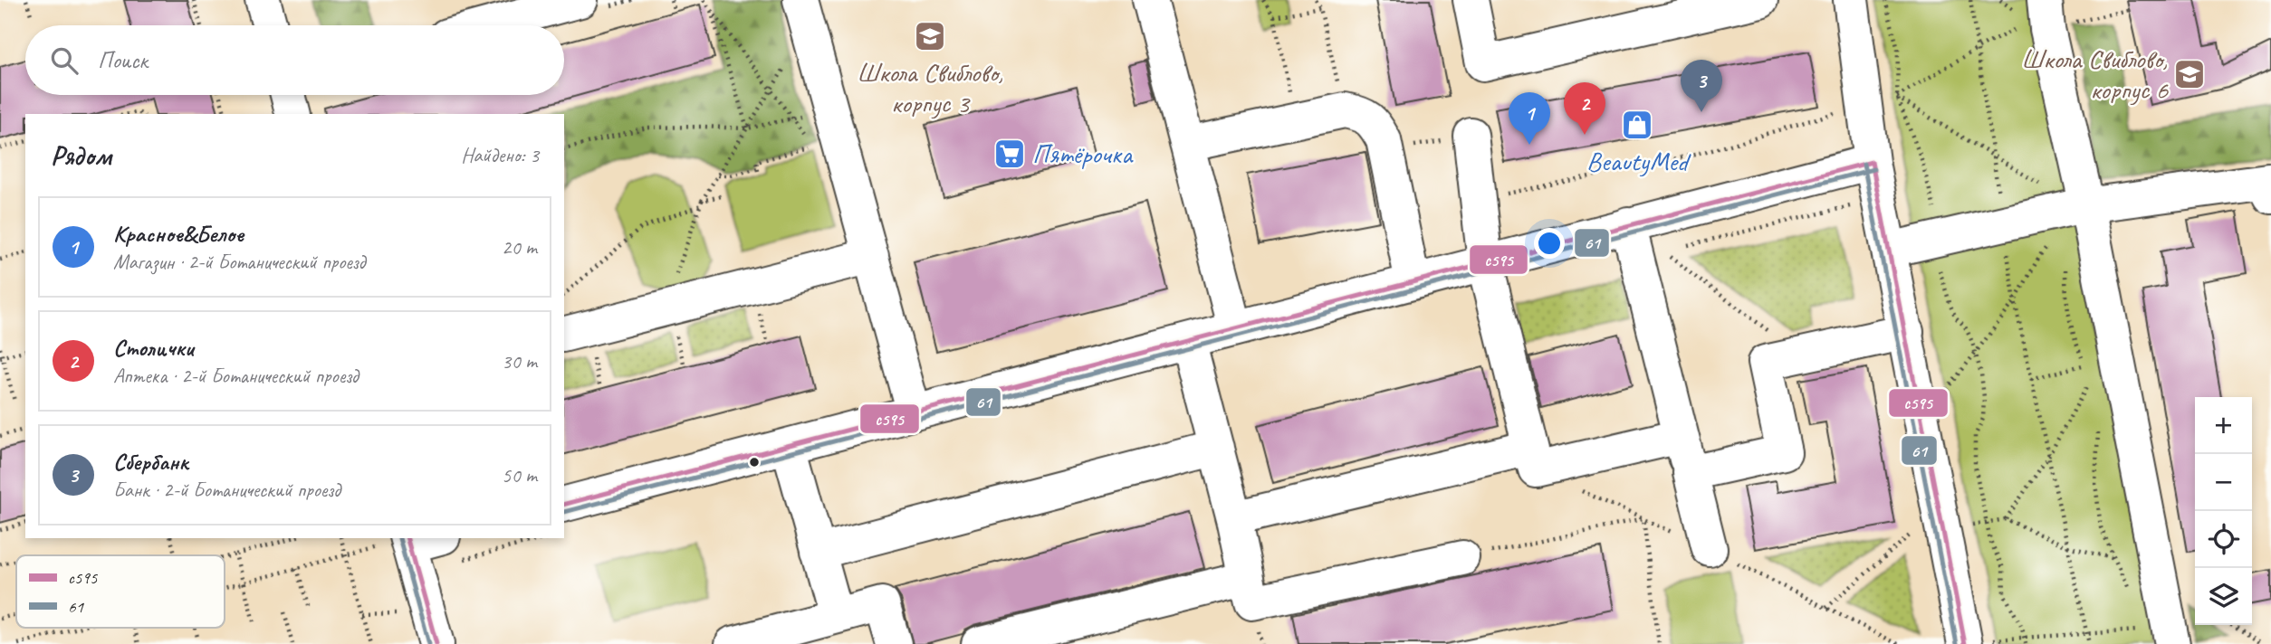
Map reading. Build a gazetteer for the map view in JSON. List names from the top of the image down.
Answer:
{
  "places": {
    "school or university": ["Школа Свиблово, корпус 3", "Школа Свиблово, корпус 6"],
    "shop": ["BeautyMed"],
    "supermarket": ["Пятёрочка"]
  },
  "lines": ["transit line с595", "transit line 61"],
  "legend": ["с595", "61"],
  "page": {
    "search": "Поиск",
    "pins": ["3", "2", "1"],
    "heading": ["Рядом", "Найдено: 3"],
    "list": [
      {
        "mark": "1",
        "name": "Красное&Белое",
        "note": "Магазин · 2-й Ботанический проезд",
        "value": "20 m"
      },
      {
        "mark": "2",
        "name": "Столички",
        "note": "Аптека · 2-й Ботанический проезд",
        "value": "30 m"
      },
      {
        "mark": "3",
        "name": "Сбербанк",
        "note": "Банк · 2-й Ботанический проезд",
        "value": "50 m"
      }
    ],
    "map_buttons": ["+", "−"]
  }
}
